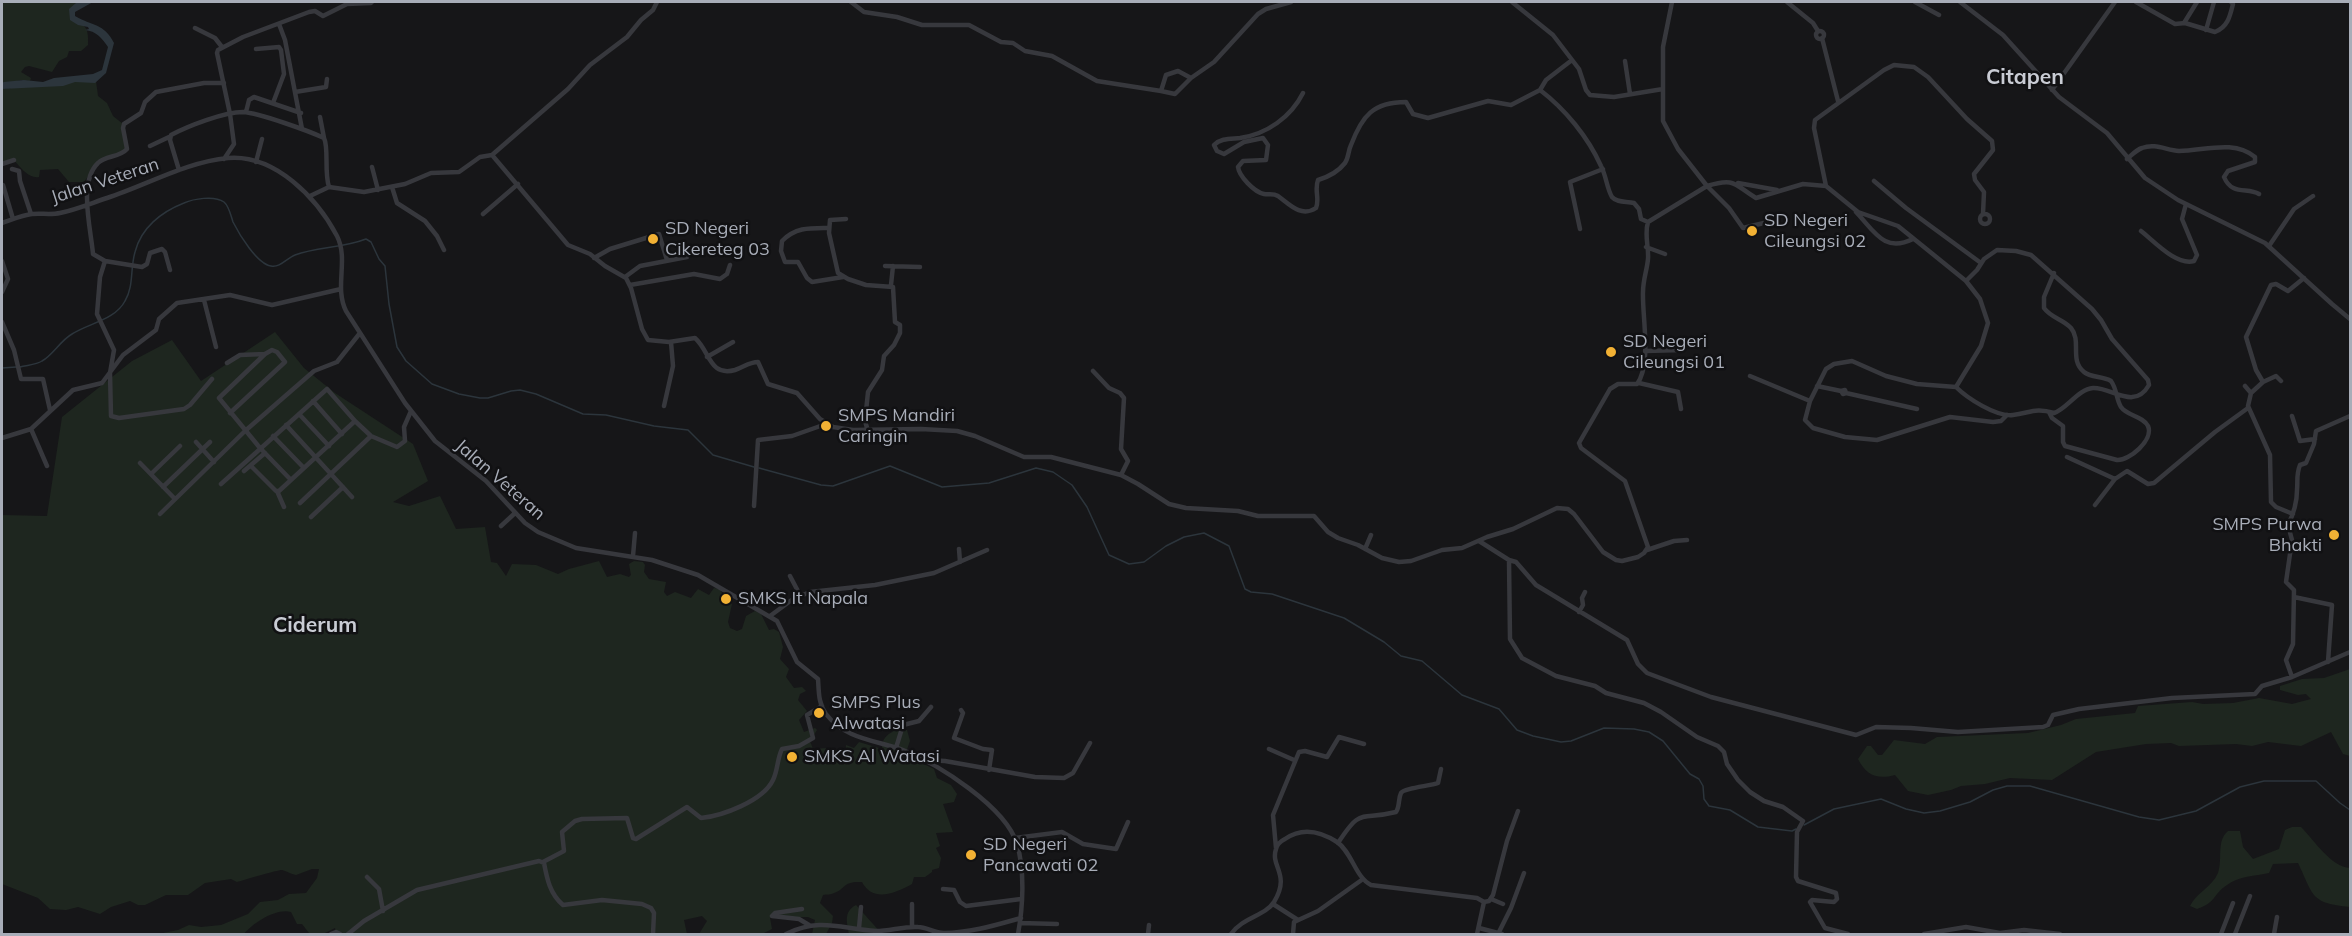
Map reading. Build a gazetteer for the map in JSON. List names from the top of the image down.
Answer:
{
  "streets": {
    "street": ["Jalan Veteran"]
  },
  "districts": ["Citapen", "Ciderum"],
  "places": [
    "SD Negeri Cileungsi 02",
    "SD Negeri Cikereteg 03",
    "SD Negeri Cileungsi 01",
    "SMPS Mandiri Caringin",
    "SMPS Purwa Bhakti",
    "SMKS It Napala",
    "SMPS Plus Alwatasi",
    "SMKS Al Watasi",
    "SD Negeri Pancawati 02"
  ]
}
